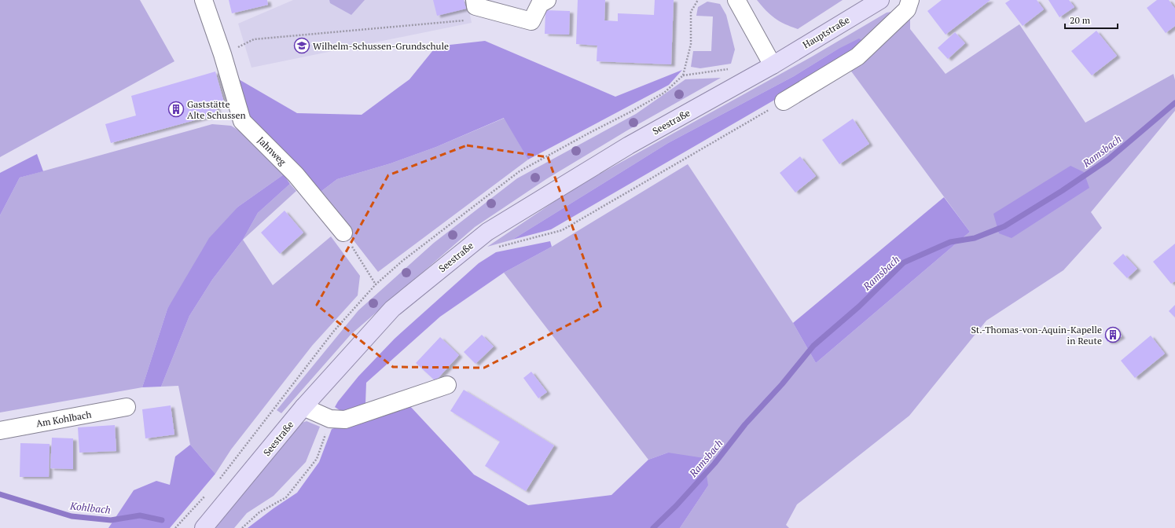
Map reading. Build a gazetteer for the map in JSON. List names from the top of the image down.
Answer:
{
  "streets": {
    "main road": ["Hauptstraße", "Seestraße"],
    "street": ["Jahnweg", "Am Kohlbach"]
  },
  "crossings": [
    ["Hauptstraße", "Seestraße"]
  ],
  "water": ["Ramsbach", "Kohlbach"],
  "places": {
    "school or university": ["Wilhelm-Schussen-Grundschule"],
    "building": ["Gaststätte Alte Schussen", "St.-Thomas-von-Aquin-Kapelle in Reute"]
  },
  "scale_bar": "20 m"
}
